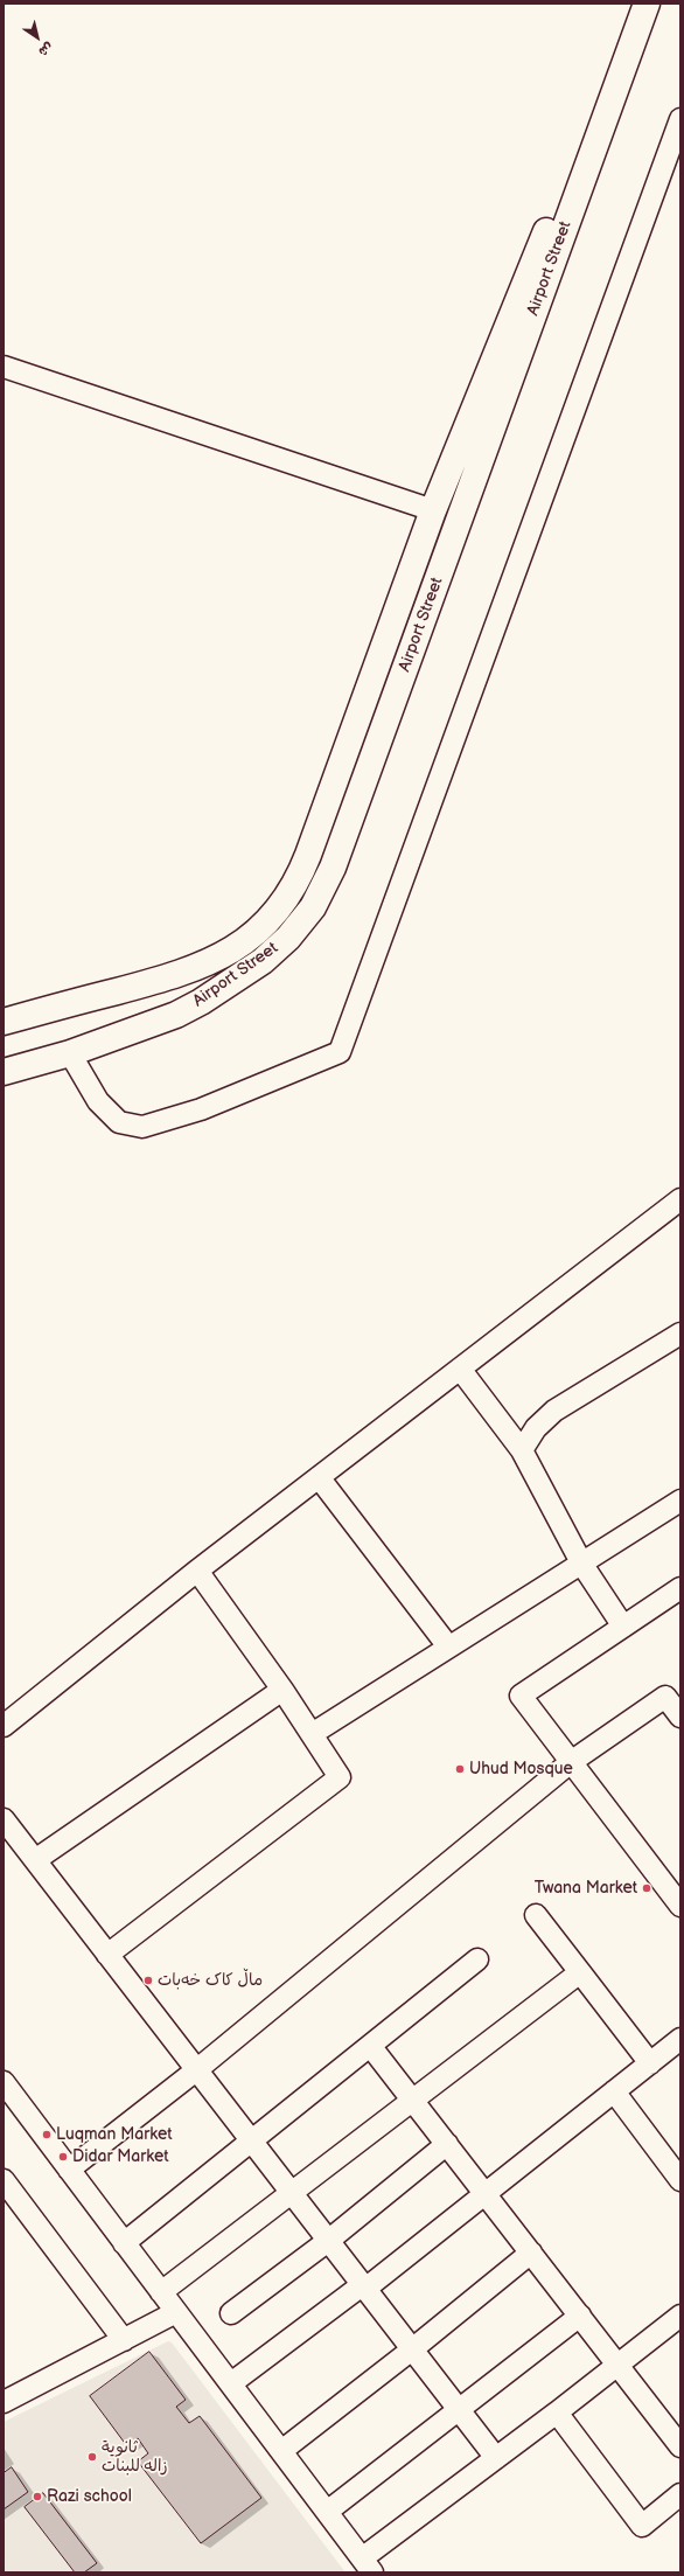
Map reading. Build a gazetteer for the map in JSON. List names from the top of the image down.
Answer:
{
  "streets": {
    "main road": ["Airport Street"]
  },
  "places": [
    "Uhud Mosque",
    "Twana Market",
    "ماڵ کاک خەبات",
    "Luqman Market",
    "Didar Market",
    "ثانوية زاله للبنات",
    "Razi school"
  ],
  "north": "bottom right"
}
